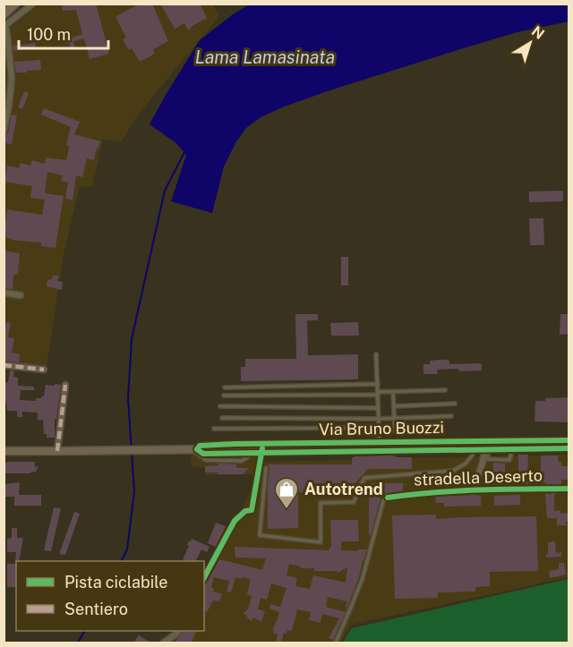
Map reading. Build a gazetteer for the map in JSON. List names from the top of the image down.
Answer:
{
  "streets": {
    "main road": ["Via Bruno Buozzi"],
    "street": ["stradella Deserto"]
  },
  "water": ["Lama Lamasinata"],
  "places": {
    "shop": ["Autotrend"]
  },
  "legend": ["Pista ciclabile", "Sentiero"],
  "scale_bar": "100 m",
  "north": "top right"
}
